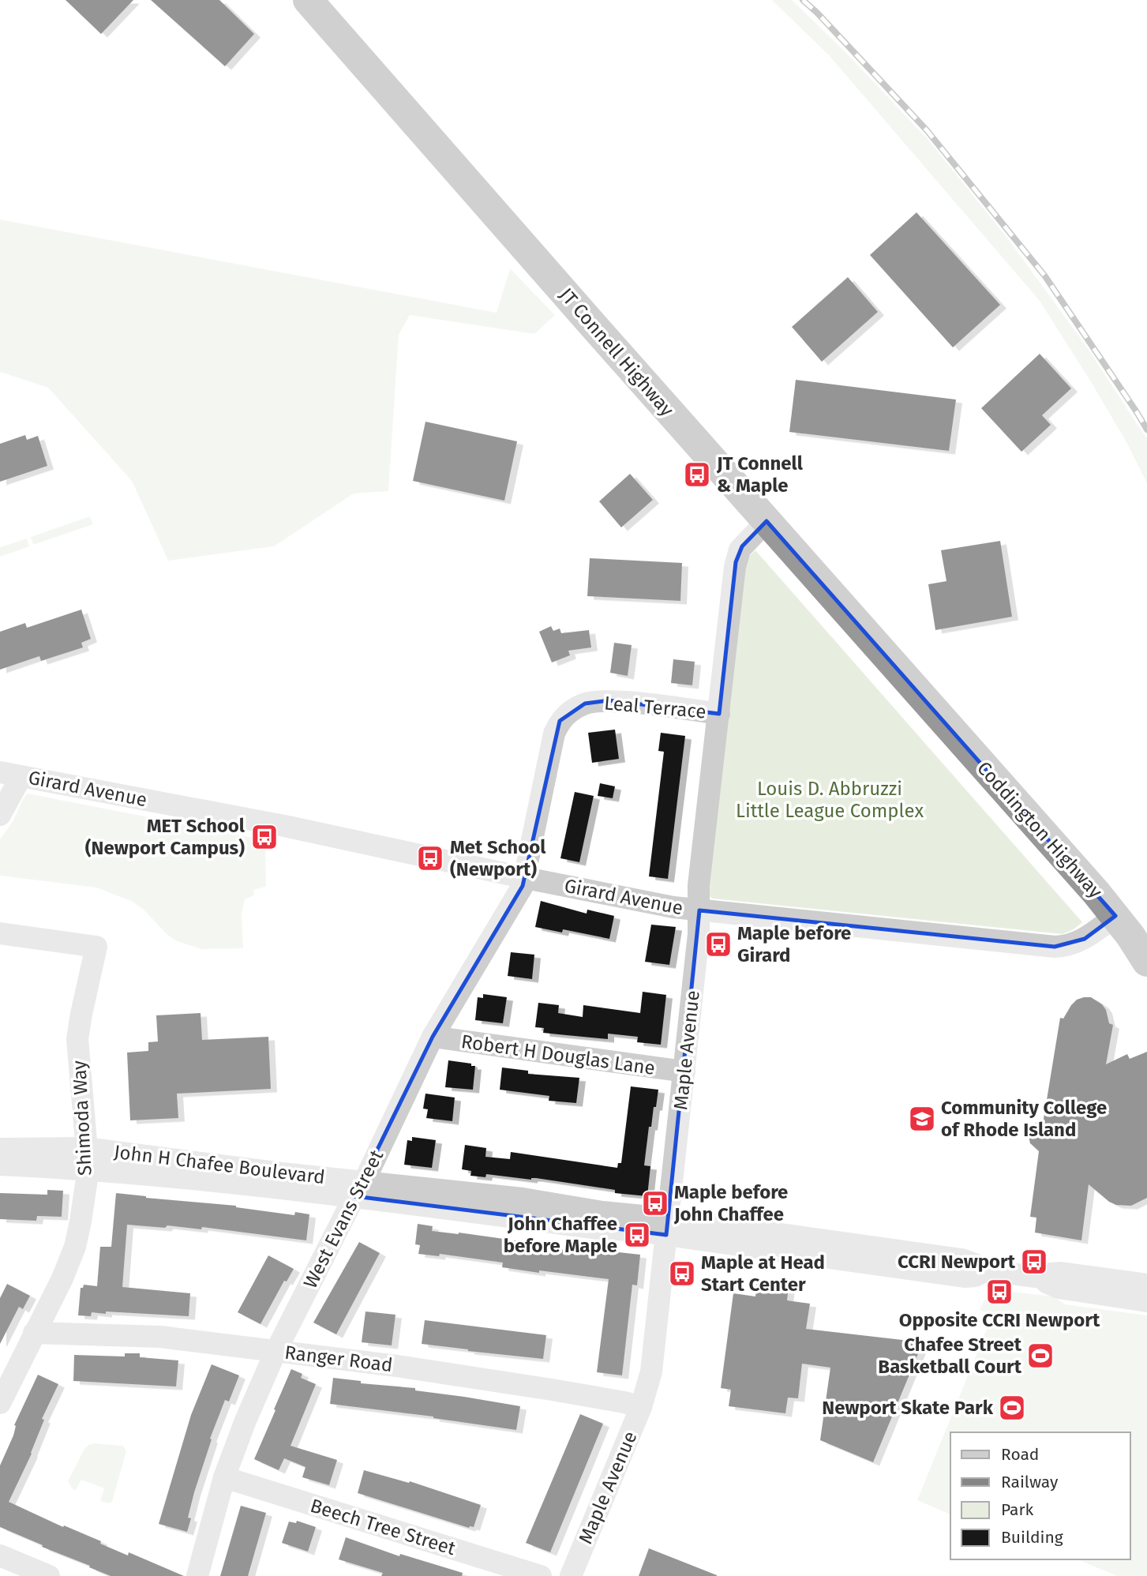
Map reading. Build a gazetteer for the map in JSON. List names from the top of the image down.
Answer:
{
  "streets": {
    "highway": ["JT Connell Highway", "Coddington Highway"],
    "street": [
      "Leal Terrace",
      "Girard Avenue",
      "Maple Avenue",
      "Robert H Douglas Lane",
      "Shimoda Way",
      "John H Chafee Boulevard",
      "West Evans Street",
      "Ranger Road",
      "Beech Tree Street"
    ]
  },
  "crossings": [
    ["JT Connell Highway", "Coddington Highway"],
    ["JT Connell Highway", "Maple Avenue"],
    ["Leal Terrace", "Girard Avenue"],
    ["Leal Terrace", "Maple Avenue"],
    ["Leal Terrace", "West Evans Street"],
    ["Girard Avenue", "Coddington Highway"],
    ["Girard Avenue", "Maple Avenue"],
    ["Girard Avenue", "West Evans Street"],
    ["Maple Avenue", "Robert H Douglas Lane"],
    ["Maple Avenue", "John H Chafee Boulevard"],
    ["Maple Avenue", "Ranger Road"],
    ["Robert H Douglas Lane", "West Evans Street"],
    ["Shimoda Way", "John H Chafee Boulevard"],
    ["Shimoda Way", "Ranger Road"],
    ["John H Chafee Boulevard", "West Evans Street"],
    ["West Evans Street", "Ranger Road"],
    ["West Evans Street", "Beech Tree Street"]
  ],
  "parks": ["Louis D. Abbruzzi Little League Complex"],
  "places": {
    "bus stop": [
      "JT Connell & Maple",
      "MET School (Newport Campus)",
      "Met School (Newport)",
      "Maple before Girard",
      "Maple before John Chaffee",
      "John Chaffee before Maple",
      "CCRI Newport",
      "Maple at Head Start Center",
      "Opposite CCRI Newport"
    ],
    "school or university": ["Community College of Rhode Island"],
    "sports": ["Chafee Street Basketball Court", "Newport Skate Park"]
  },
  "legend": [
    "Road",
    "Railway",
    "Park",
    "Building"
  ]
}
